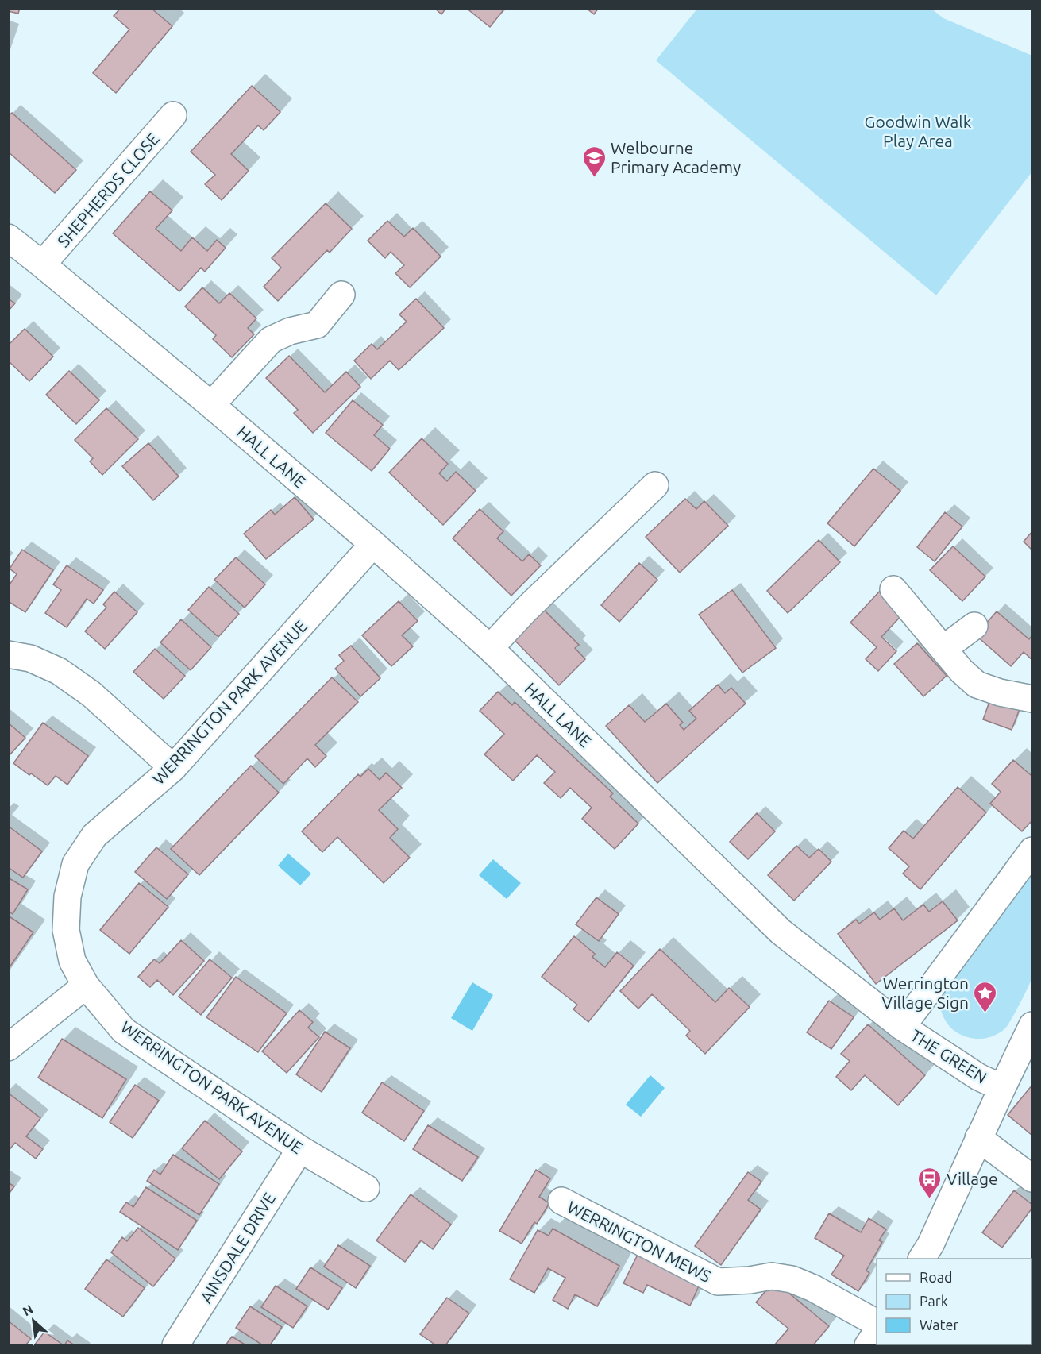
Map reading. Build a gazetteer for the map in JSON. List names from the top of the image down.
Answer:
{
  "streets": {
    "street": [
      "SHEPHERDS CLOSE",
      "HALL LANE",
      "WERRINGTON PARK AVENUE",
      "THE GREEN",
      "WERRINGTON MEWS",
      "AINSDALE DRIVE"
    ]
  },
  "crossings": [
    ["SHEPHERDS CLOSE", "HALL LANE"],
    ["HALL LANE", "WERRINGTON PARK AVENUE"],
    ["HALL LANE", "THE GREEN"],
    ["WERRINGTON PARK AVENUE", "AINSDALE DRIVE"]
  ],
  "parks": ["Goodwin Walk Play Area"],
  "places": {
    "school or university": ["Welbourne Primary Academy"],
    "place": ["Werrington Village Sign"],
    "bus stop": ["Village"]
  },
  "legend": ["Road", "Park", "Water"],
  "north": "top left"
}
